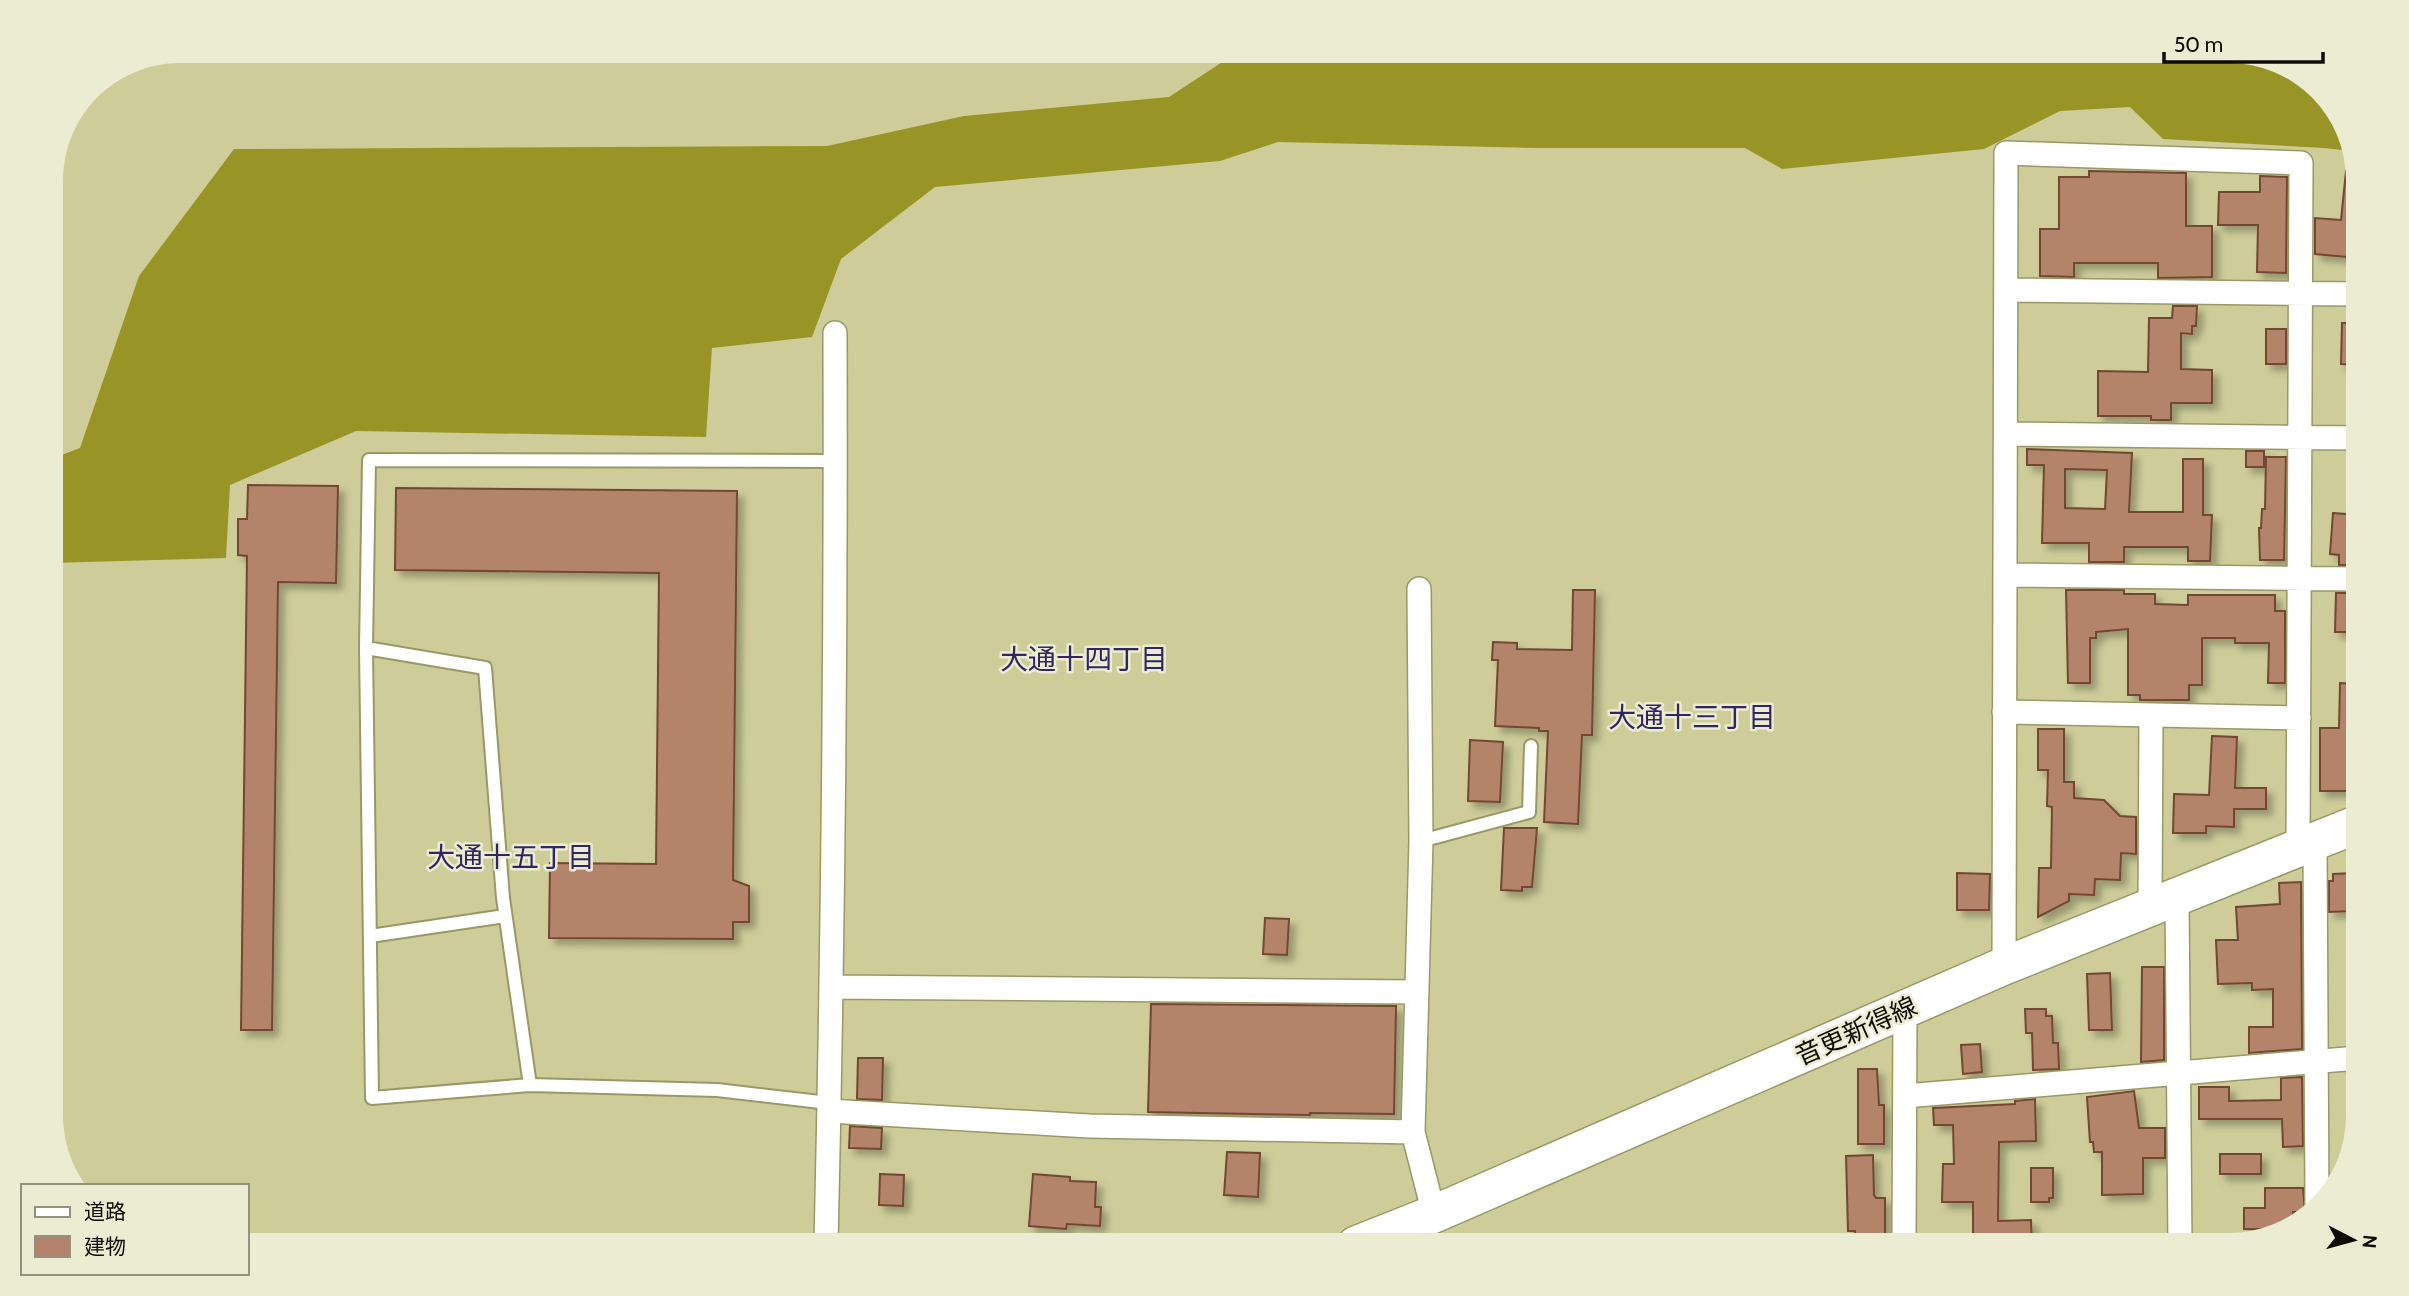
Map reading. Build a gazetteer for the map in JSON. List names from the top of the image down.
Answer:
{
  "streets": {
    "main road": ["音更新得線"]
  },
  "districts": ["大通十四丁目", "大通十三丁目", "大通十五丁目"],
  "legend": ["道路", "建物"],
  "scale_bar": "50 m",
  "north": "right"
}
